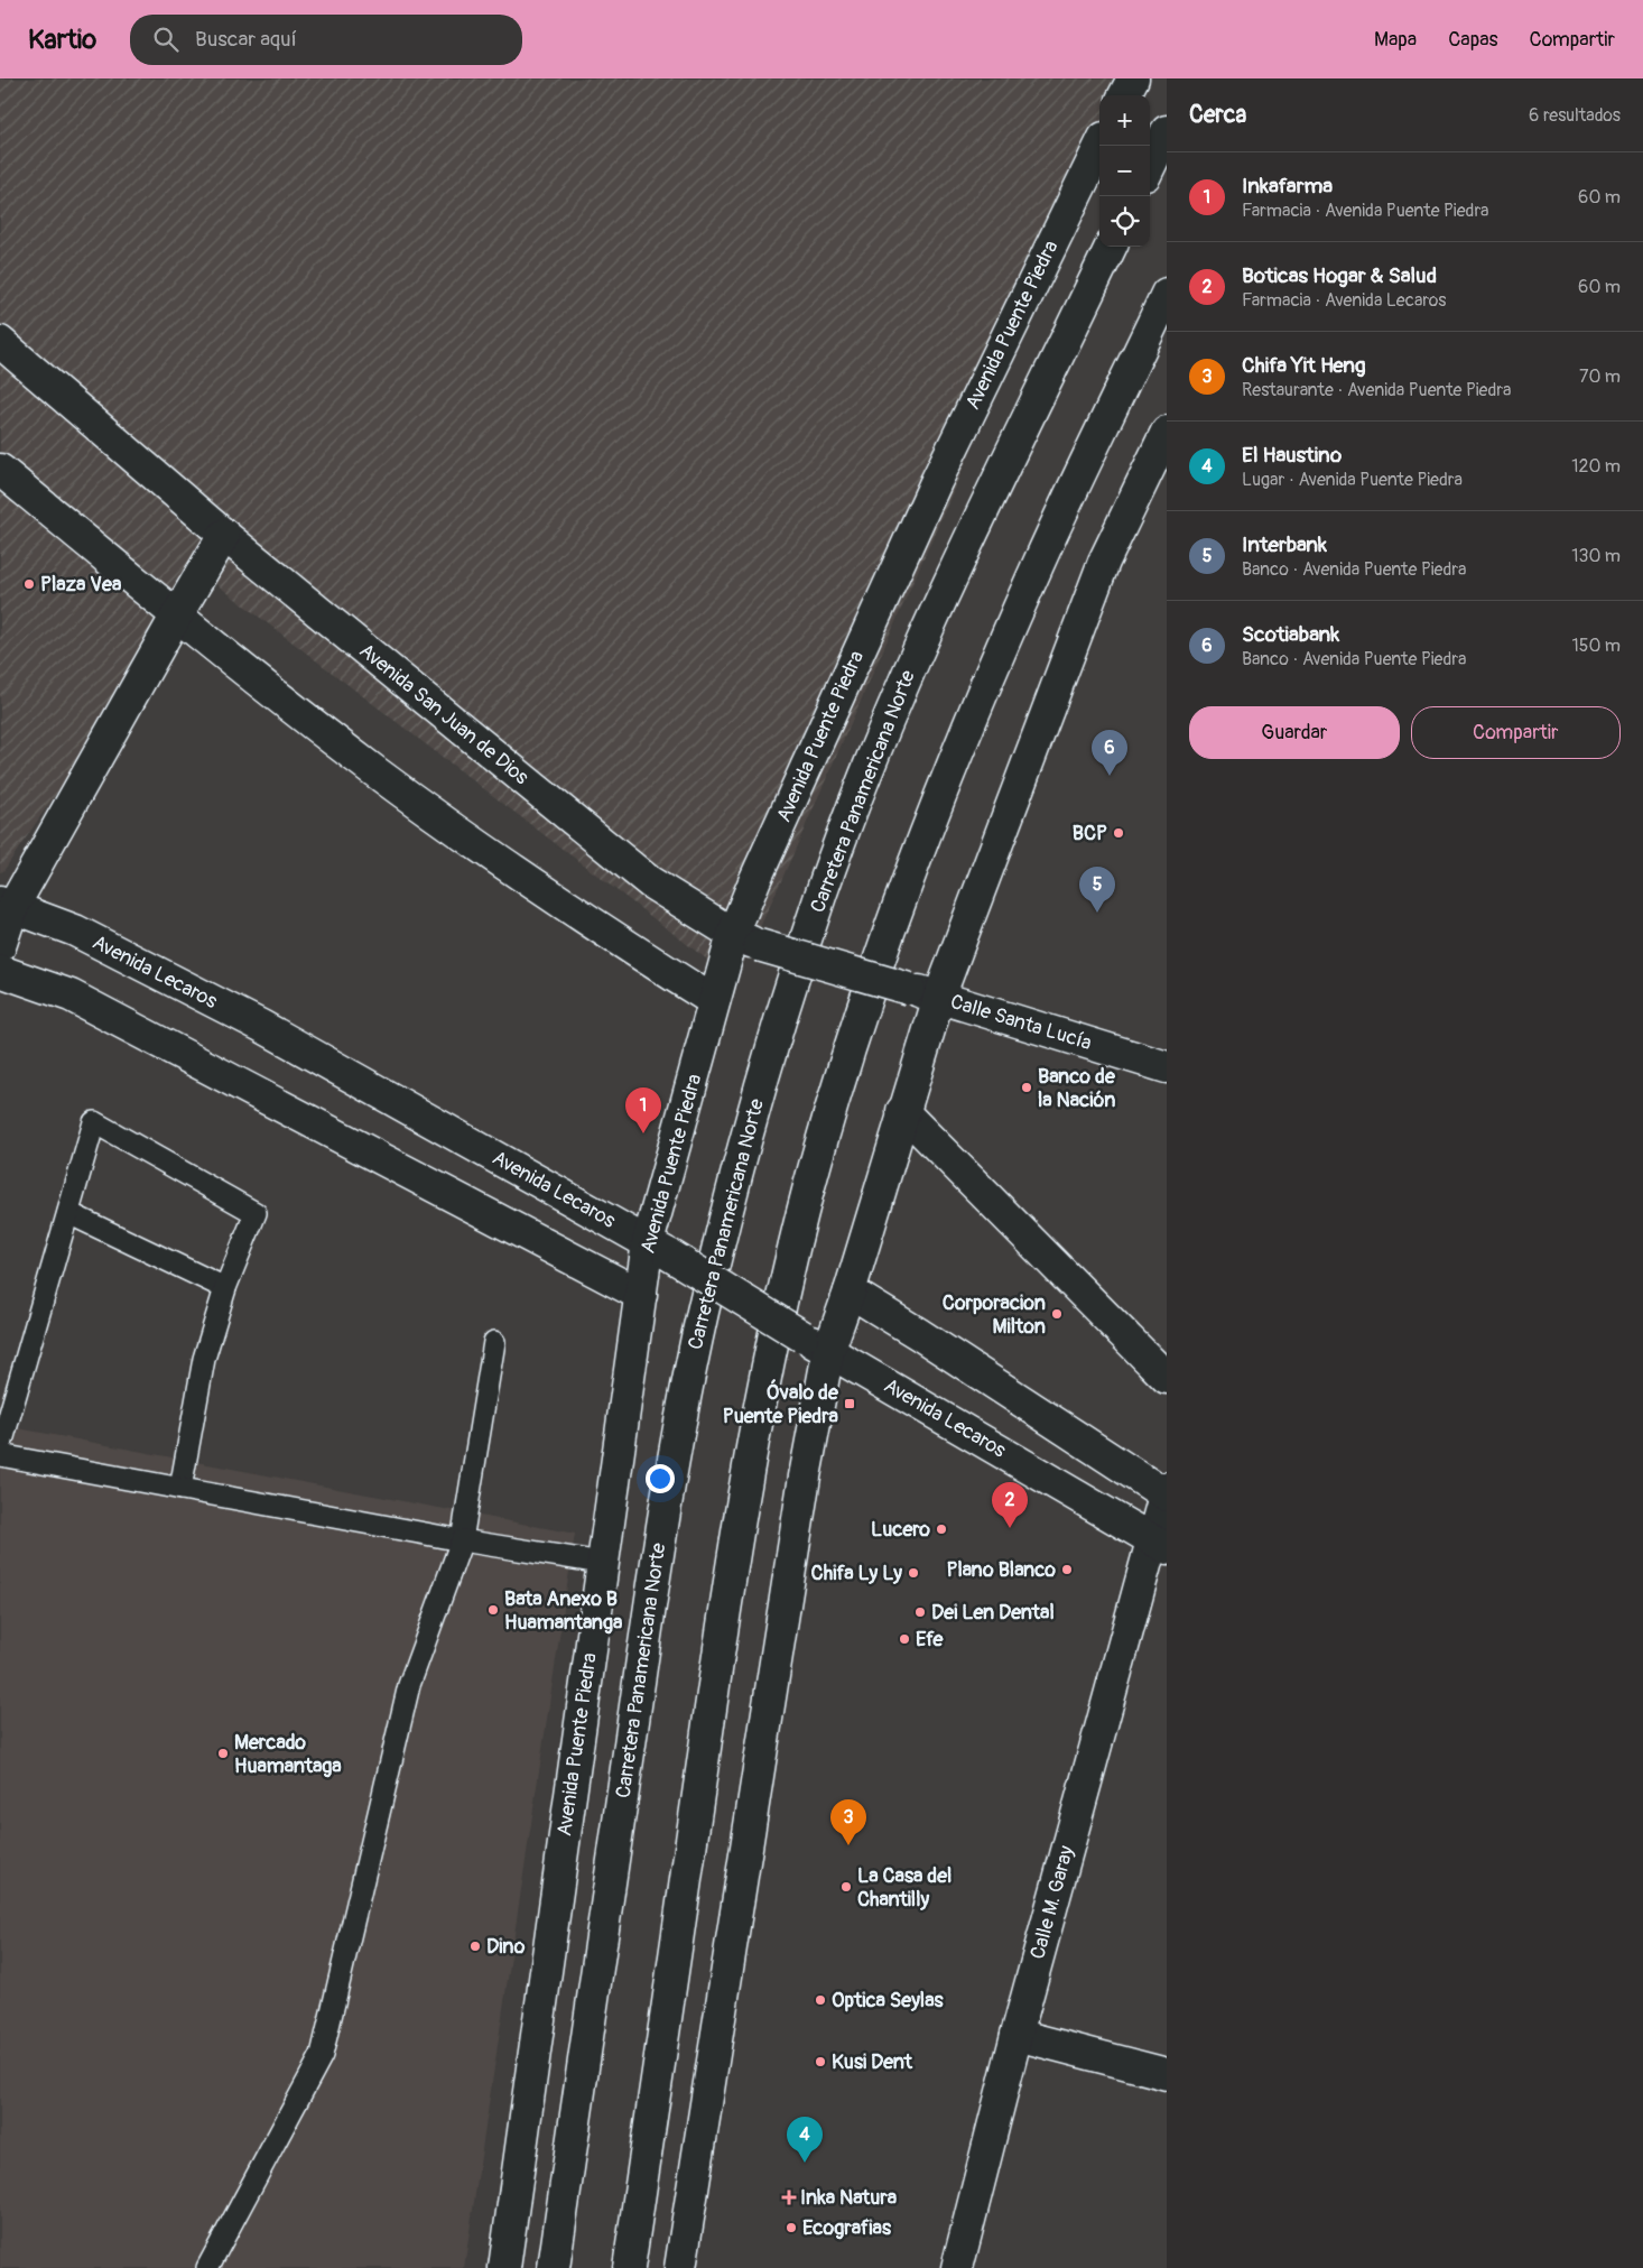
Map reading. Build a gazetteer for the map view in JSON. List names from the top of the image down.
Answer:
{
  "streets": {
    "main road": [
      "Avenida Puente Piedra",
      "Avenida San Juan de Dios",
      "Carretera Panamericana Norte",
      "Avenida Lecaros",
      "Calle Santa Lucía",
      "Calle M. Garay"
    ]
  },
  "crossings": [
    ["Avenida Puente Piedra", "Avenida San Juan de Dios"],
    ["Avenida Puente Piedra", "Avenida Lecaros"],
    ["Avenida San Juan de Dios", "Calle Santa Lucía"],
    ["Avenida Lecaros", "Calle M. Garay"]
  ],
  "places": {
    "other": [
      "Plaza Vea",
      "BCP",
      "Banco de la Nación",
      "Corporacion Milton",
      "Lucero",
      "Plano Blanco",
      "Chifa Ly Ly",
      "Bata Anexo B Huamantanga",
      "Dei Len Dental",
      "Efe",
      "Mercado Huamantaga",
      "La Casa del Chantilly",
      "Dino",
      "Optica Seylas",
      "Kusi Dent",
      "Ecografias"
    ],
    "transit": ["Óvalo de Puente Piedra"],
    "health": ["Inka Natura"]
  },
  "page": {
    "header": "Kartio",
    "search": "Buscar aquí",
    "nav": ["Mapa", "Capas", "Compartir"],
    "heading": ["Cerca", "6 resultados"],
    "map_buttons": ["+", "−"],
    "list": [
      {
        "mark": "1",
        "name": "Inkafarma",
        "note": "Farmacia · Avenida Puente Piedra",
        "value": "60 m"
      },
      {
        "mark": "2",
        "name": "Boticas Hogar & Salud",
        "note": "Farmacia · Avenida Lecaros",
        "value": "60 m"
      },
      {
        "mark": "3",
        "name": "Chifa Yit Heng",
        "note": "Restaurante · Avenida Puente Piedra",
        "value": "70 m"
      },
      {
        "mark": "4",
        "name": "El Haustino",
        "note": "Lugar · Avenida Puente Piedra",
        "value": "120 m"
      },
      {
        "mark": "5",
        "name": "Interbank",
        "note": "Banco · Avenida Puente Piedra",
        "value": "130 m"
      },
      {
        "mark": "6",
        "name": "Scotiabank",
        "note": "Banco · Avenida Puente Piedra",
        "value": "150 m"
      }
    ],
    "buttons": ["Guardar", "Compartir"],
    "pins": [
      "6",
      "5",
      "1",
      "2",
      "3",
      "4"
    ]
  }
}
